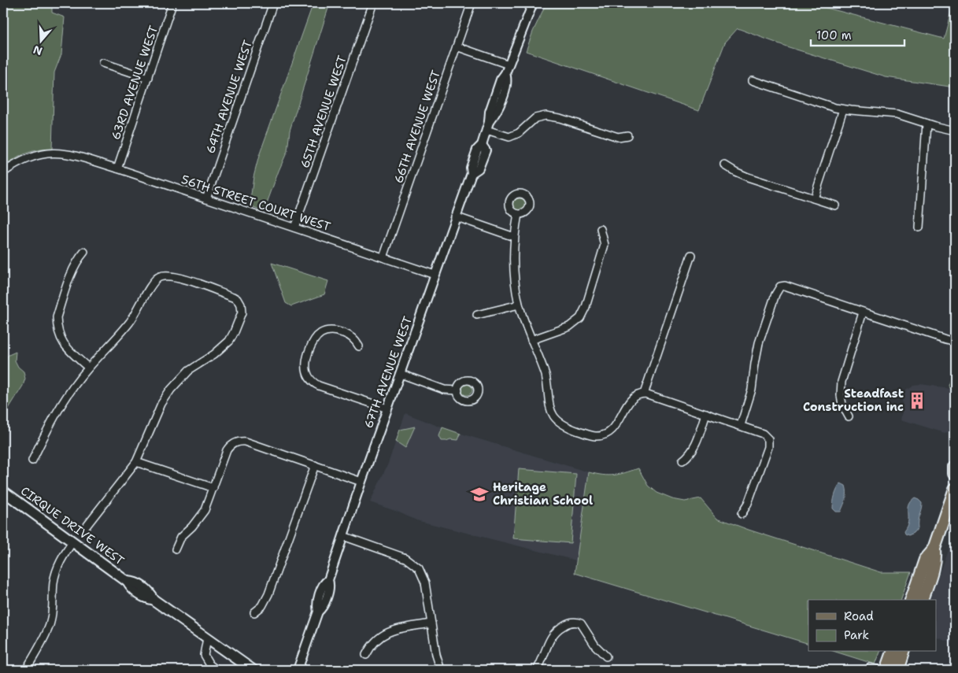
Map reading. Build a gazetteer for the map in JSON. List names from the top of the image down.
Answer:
{
  "streets": {
    "main road": ["CIRQUE DRIVE WEST"],
    "street": [
      "63RD AVENUE WEST",
      "64TH AVENUE WEST",
      "65TH AVENUE WEST",
      "66TH AVENUE WEST",
      "56TH STREET COURT WEST",
      "67TH AVENUE WEST"
    ]
  },
  "crossings": [
    ["63RD AVENUE WEST", "56TH STREET COURT WEST"],
    ["64TH AVENUE WEST", "56TH STREET COURT WEST"],
    ["65TH AVENUE WEST", "56TH STREET COURT WEST"],
    ["66TH AVENUE WEST", "56TH STREET COURT WEST"],
    ["56TH STREET COURT WEST", "67TH AVENUE WEST"]
  ],
  "places": {
    "building": ["Steadfast Construction inc"],
    "school or university": ["Heritage Christian School"]
  },
  "legend": ["Road", "Park"],
  "scale_bar": "100 m",
  "north": "bottom"
}
